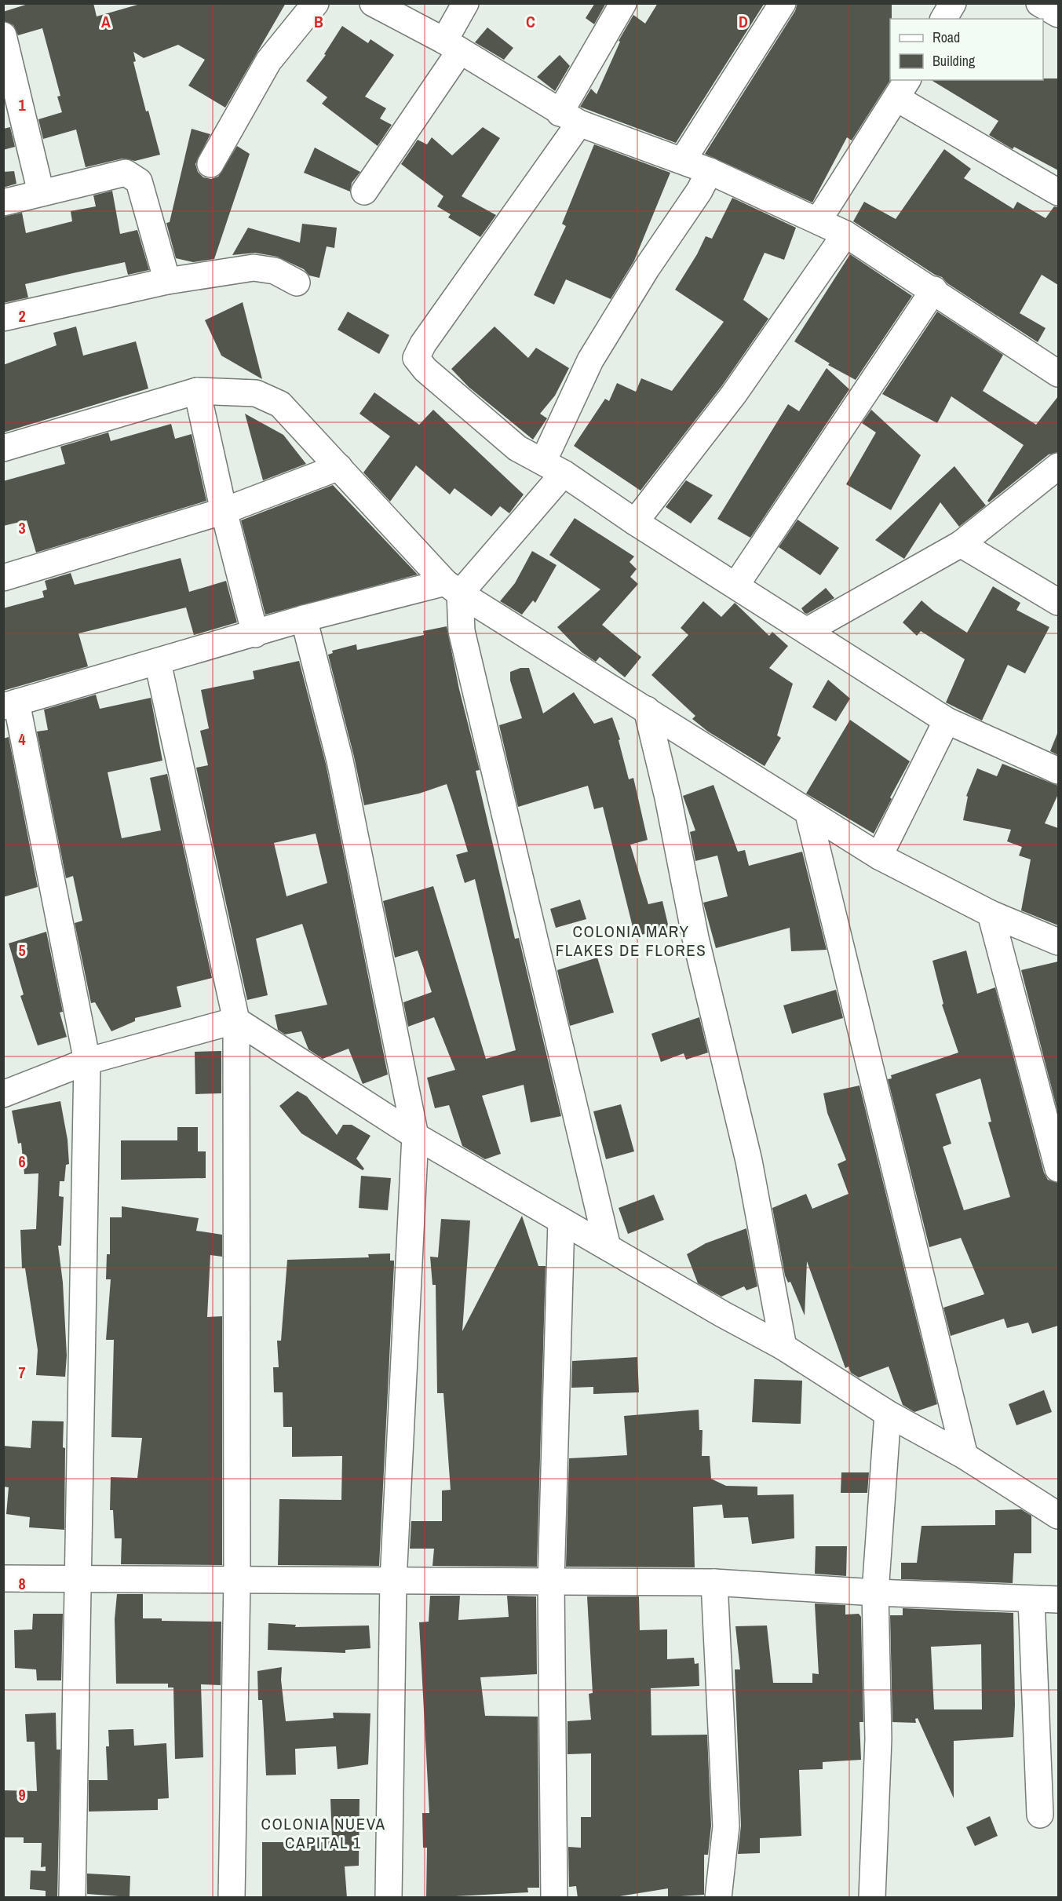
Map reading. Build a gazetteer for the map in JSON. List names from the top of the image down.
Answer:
{
  "districts": ["COLONIA MARY FLAKES DE FLORES", "COLONIA NUEVA CAPITAL 1"],
  "legend": ["Road", "Building"],
  "grid": {
    "columns": [
      "A",
      "B",
      "C",
      "D"
    ],
    "rows": [
      "1",
      "2",
      "3",
      "4",
      "5",
      "6",
      "7",
      "8",
      "9"
    ]
  }
}
